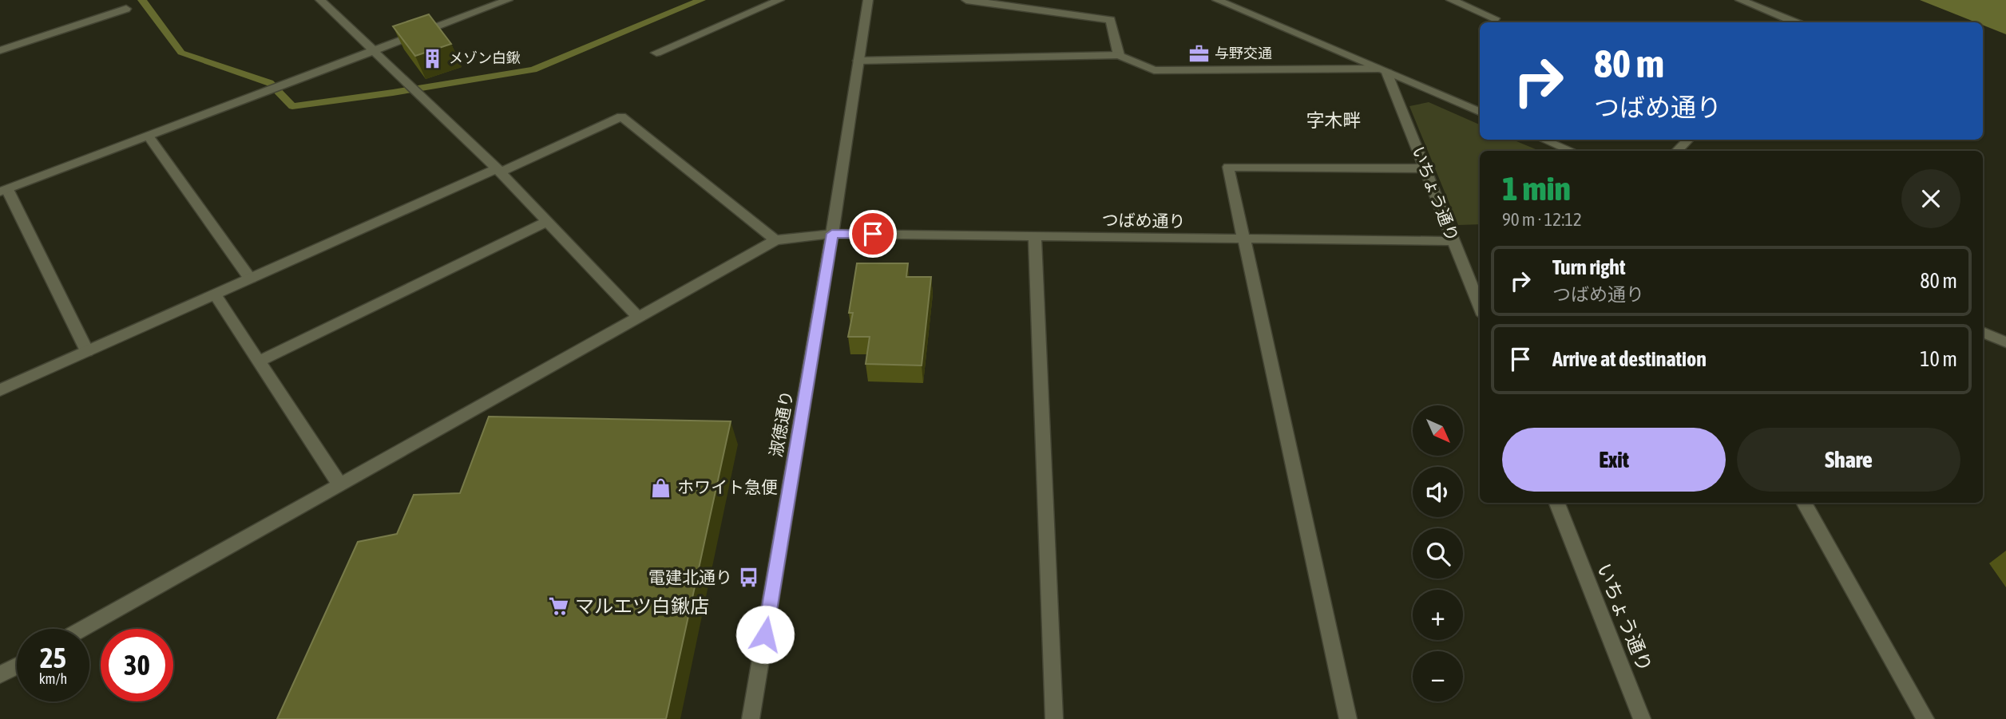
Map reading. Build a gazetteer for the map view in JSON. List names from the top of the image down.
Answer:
{
  "streets": {
    "street": ["いちょう通り", "つばめ通り", "淑徳通り"]
  },
  "crossings": [
    ["いちょう通り", "つばめ通り"],
    ["つばめ通り", "淑徳通り"]
  ],
  "districts": ["字木畔"],
  "places": {
    "office": ["与野交通"],
    "building": ["メゾン白鍬"],
    "shop": ["ホワイト急便"],
    "bus stop": ["電建北通り"],
    "supermarket": ["マルエツ白鍬店"]
  },
  "north": "bottom right",
  "page": {
    "turn": ["80 m", "つばめ通り"],
    "heading": ["1 min", "90 m · 12:12"],
    "list": [
      {
        "name": "Turn right",
        "note": "つばめ通り",
        "value": "80 m"
      },
      {
        "name": "Arrive at destination",
        "value": "10 m"
      }
    ],
    "map_buttons": ["+", "−"],
    "buttons": ["Exit", "Share"],
    "speed": "25 km/h",
    "limit": "30"
  }
}
